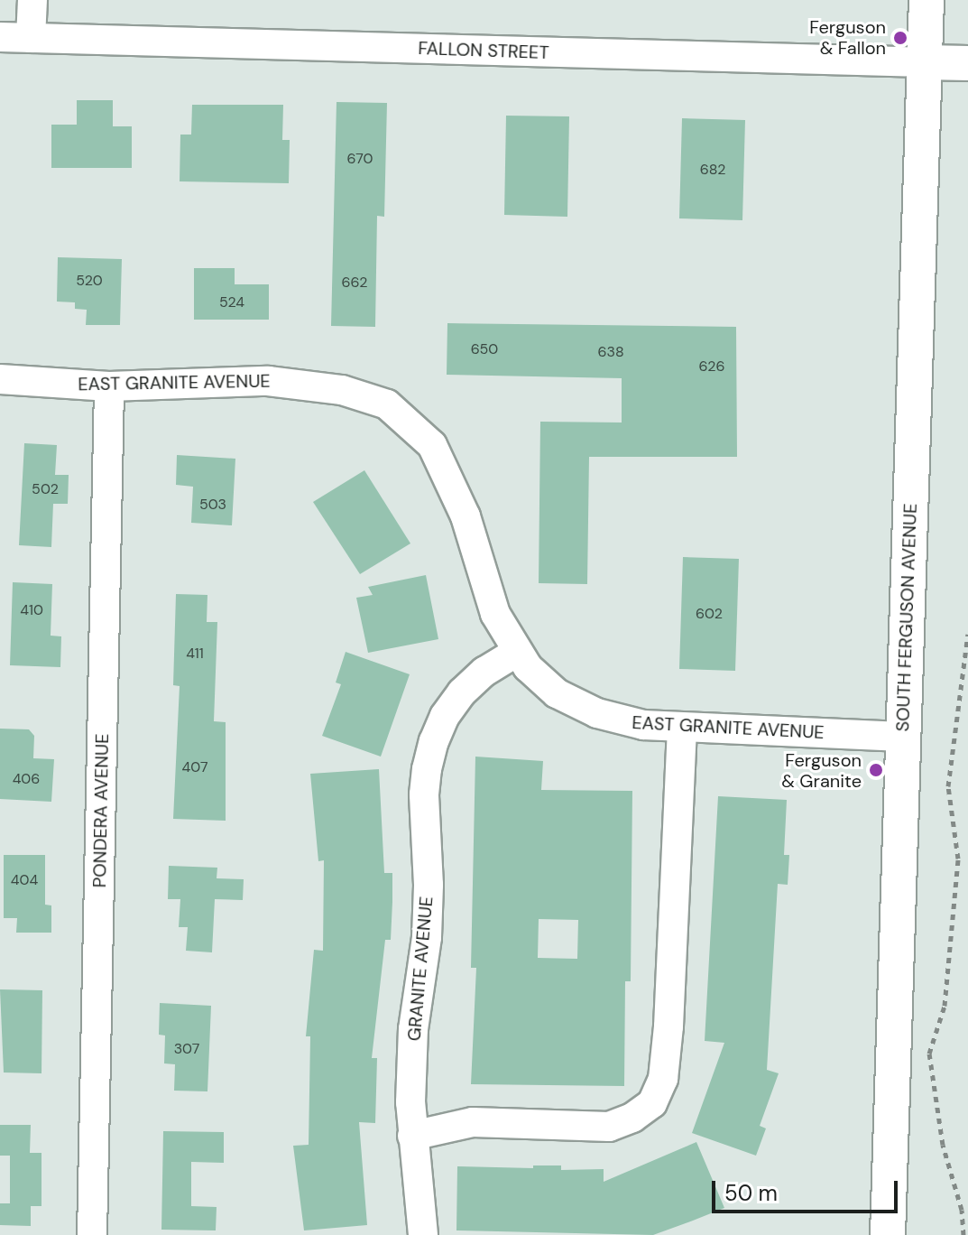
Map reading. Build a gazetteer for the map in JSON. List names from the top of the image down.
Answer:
{
  "streets": {
    "street": [
      "FALLON STREET",
      "EAST GRANITE AVENUE",
      "SOUTH FERGUSON AVENUE",
      "PONDERA AVENUE",
      "GRANITE AVENUE"
    ]
  },
  "crossings": [
    ["FALLON STREET", "SOUTH FERGUSON AVENUE"],
    ["EAST GRANITE AVENUE", "SOUTH FERGUSON AVENUE"],
    ["EAST GRANITE AVENUE", "PONDERA AVENUE"],
    ["EAST GRANITE AVENUE", "GRANITE AVENUE"]
  ],
  "places": ["Ferguson & Fallon", "Ferguson & Granite"],
  "house_numbers": [
    "670",
    "682",
    "520",
    "662",
    "524",
    "650",
    "638",
    "626",
    "502",
    "503",
    "410",
    "602",
    "411",
    "407",
    "406",
    "404",
    "307"
  ],
  "scale_bar": "50 m"
}
